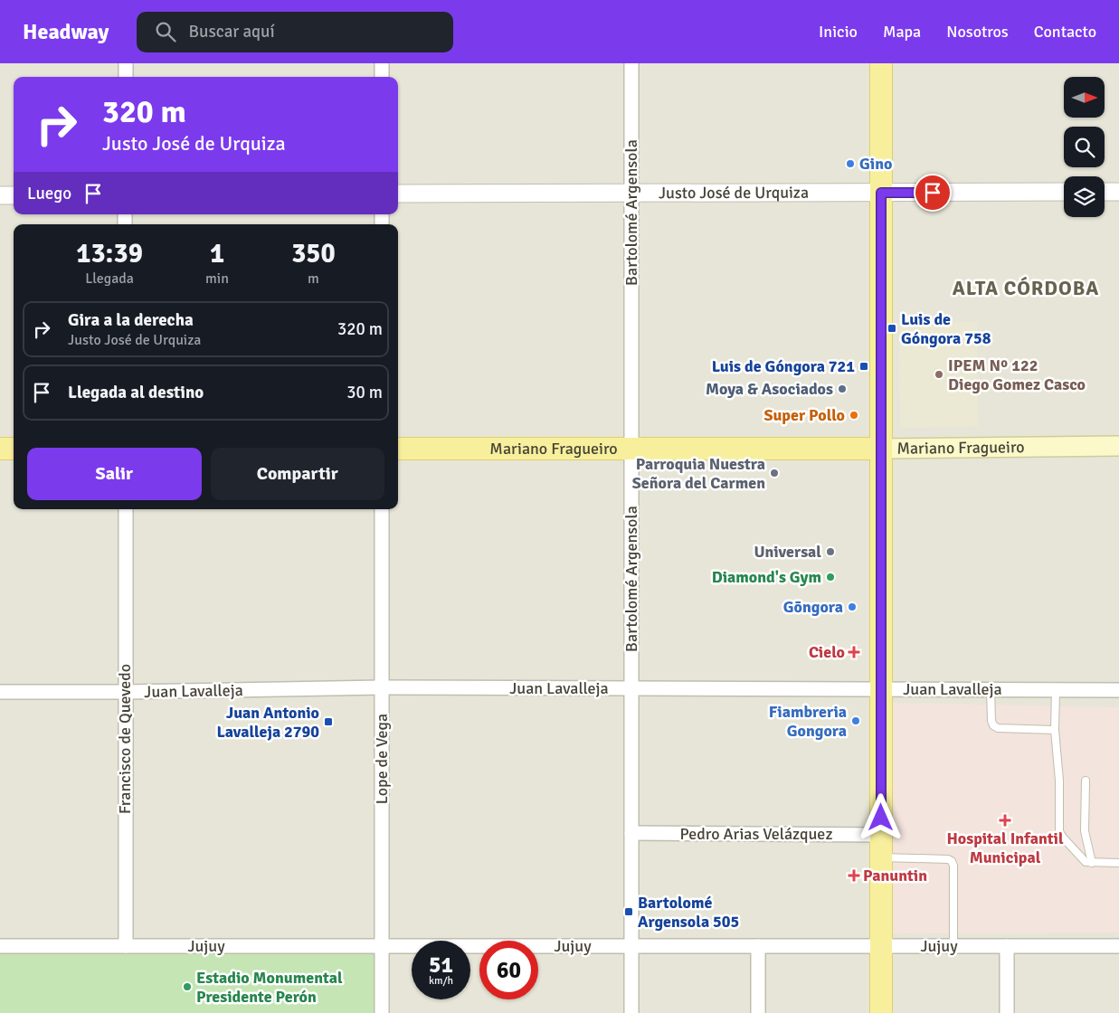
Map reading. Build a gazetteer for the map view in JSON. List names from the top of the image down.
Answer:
{
  "streets": {
    "main road": ["Mariano Fragueiro"],
    "street": [
      "Justo José de Urquiza",
      "Bartolomé Argensola",
      "Juan Lavalleja",
      "Francisco de Quevedo",
      "Lope de Vega",
      "Pedro Arias Velázquez",
      "Jujuy"
    ]
  },
  "crossings": [
    ["Justo José de Urquiza", "Bartolomé Argensola"],
    ["Bartolomé Argensola", "Mariano Fragueiro"],
    ["Bartolomé Argensola", "Juan Lavalleja"],
    ["Bartolomé Argensola", "Pedro Arias Velázquez"],
    ["Bartolomé Argensola", "Jujuy"],
    ["Juan Lavalleja", "Francisco de Quevedo"],
    ["Juan Lavalleja", "Lope de Vega"],
    ["Francisco de Quevedo", "Jujuy"],
    ["Lope de Vega", "Jujuy"]
  ],
  "districts": ["ALTA CÓRDOBA"],
  "places": {
    "other": [
      "Gino",
      "IPEM Nº 122 Diego Gomez Casco",
      "Moya & Asociados",
      "Super Pollo",
      "Parroquia Nuestra Señora del Carmen",
      "Universal",
      "Diamond's Gym",
      "Gōngora",
      "Fiambreria Gongora",
      "Estadio Monumental Presidente Perón"
    ],
    "transit": [
      "Luis de Góngora 758",
      "Luis de Góngora 721",
      "Juan Antonio Lavalleja 2790",
      "Bartolomé Argensola 505"
    ],
    "health": ["Cielo", "Hospital Infantil Municipal", "Panuntin"]
  },
  "north": "right",
  "page": {
    "header": "Headway",
    "search": "Buscar aquí",
    "nav": [
      "Inicio",
      "Mapa",
      "Nosotros",
      "Contacto"
    ],
    "turn": ["320 m", "Justo José de Urquiza"],
    "then": "Luego",
    "eta": [
      "13:39",
      "Llegada",
      "1",
      "min",
      "350",
      "m"
    ],
    "list": [
      {
        "name": "Gira a la derecha",
        "note": "Justo José de Urquiza",
        "value": "320 m"
      },
      {
        "name": "Llegada al destino",
        "value": "30 m"
      }
    ],
    "buttons": ["Salir", "Compartir"],
    "speed": "51 km/h",
    "limit": "60"
  }
}
